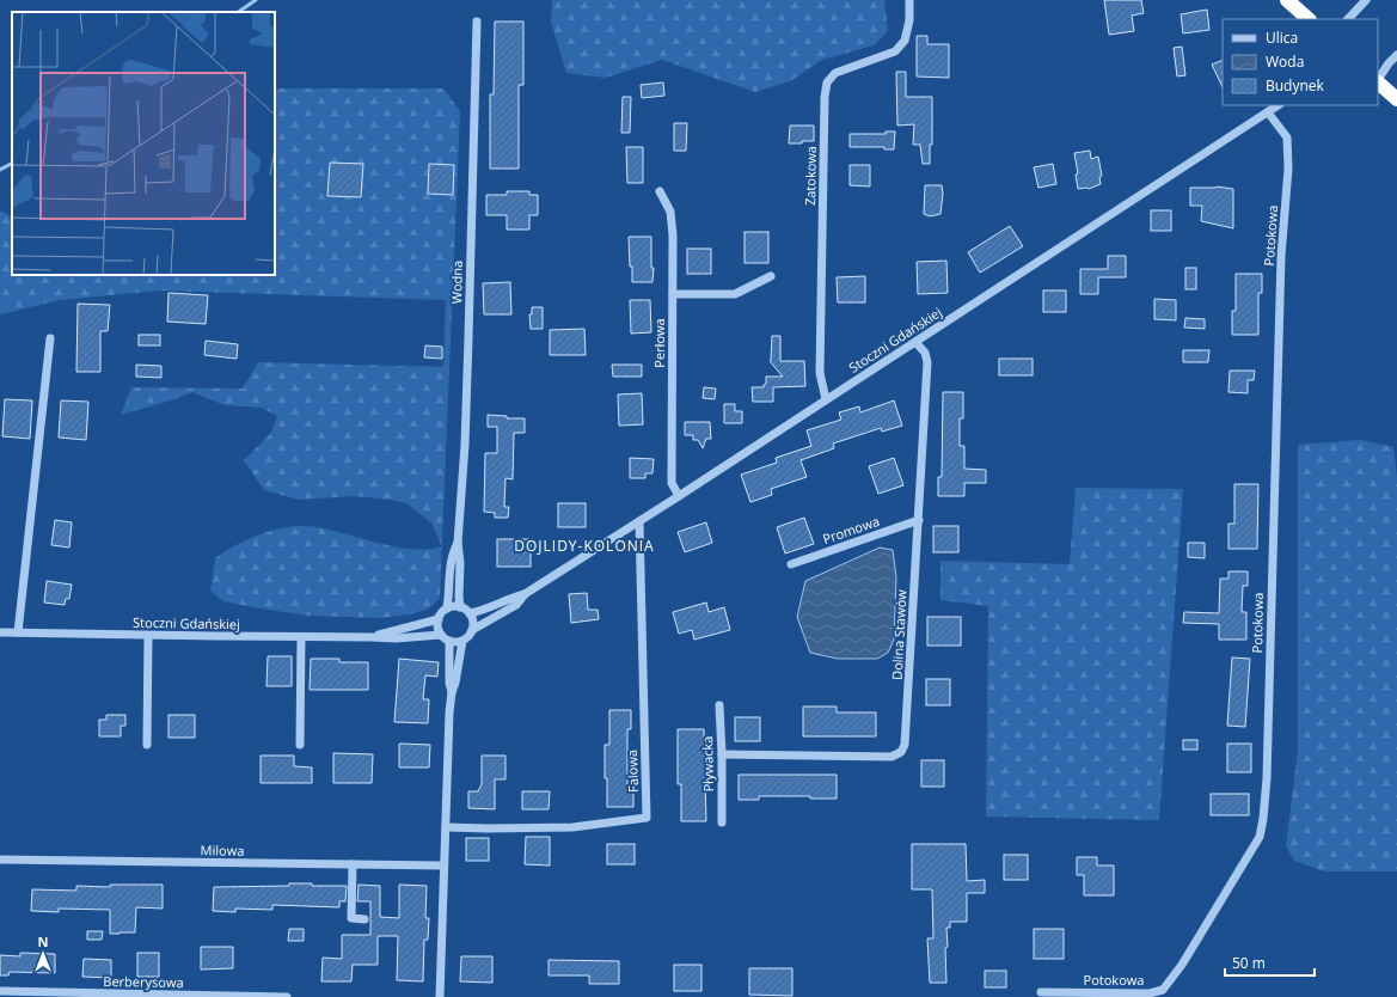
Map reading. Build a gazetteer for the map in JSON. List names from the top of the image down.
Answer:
{
  "streets": {
    "street": [
      "Zatokowa",
      "Potokowa",
      "Wodna",
      "Stoczni Gdańskiej",
      "Perłowa",
      "Promowa",
      "Dolina Stawów",
      "Pływacka",
      "Falowa",
      "Milowa",
      "Berberysowa"
    ]
  },
  "crossings": [
    ["Zatokowa", "Stoczni Gdańskiej"],
    ["Potokowa", "Stoczni Gdańskiej"],
    ["Wodna", "Stoczni Gdańskiej"],
    ["Stoczni Gdańskiej", "Perłowa"],
    ["Stoczni Gdańskiej", "Dolina Stawów"],
    ["Stoczni Gdańskiej", "Falowa"],
    ["Promowa", "Dolina Stawów"],
    ["Dolina Stawów", "Pływacka"]
  ],
  "districts": ["DOJLIDY-KOLONIA"],
  "legend": ["Ulica", "Woda", "Budynek"],
  "scale_bar": "50 m",
  "north": "top"
}
